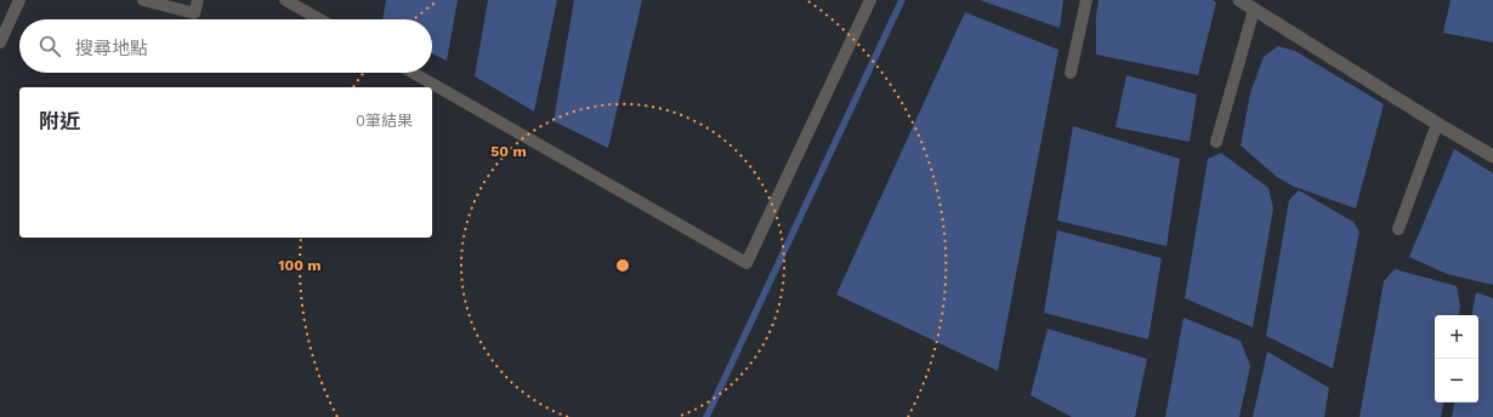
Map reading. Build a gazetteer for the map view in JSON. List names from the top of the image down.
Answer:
{
  "page": {
    "search": "搜尋地點",
    "heading": ["附近", "0筆結果"],
    "map_buttons": ["+", "−"]
  },
  "rings": ["50 m", "100 m"]
}
